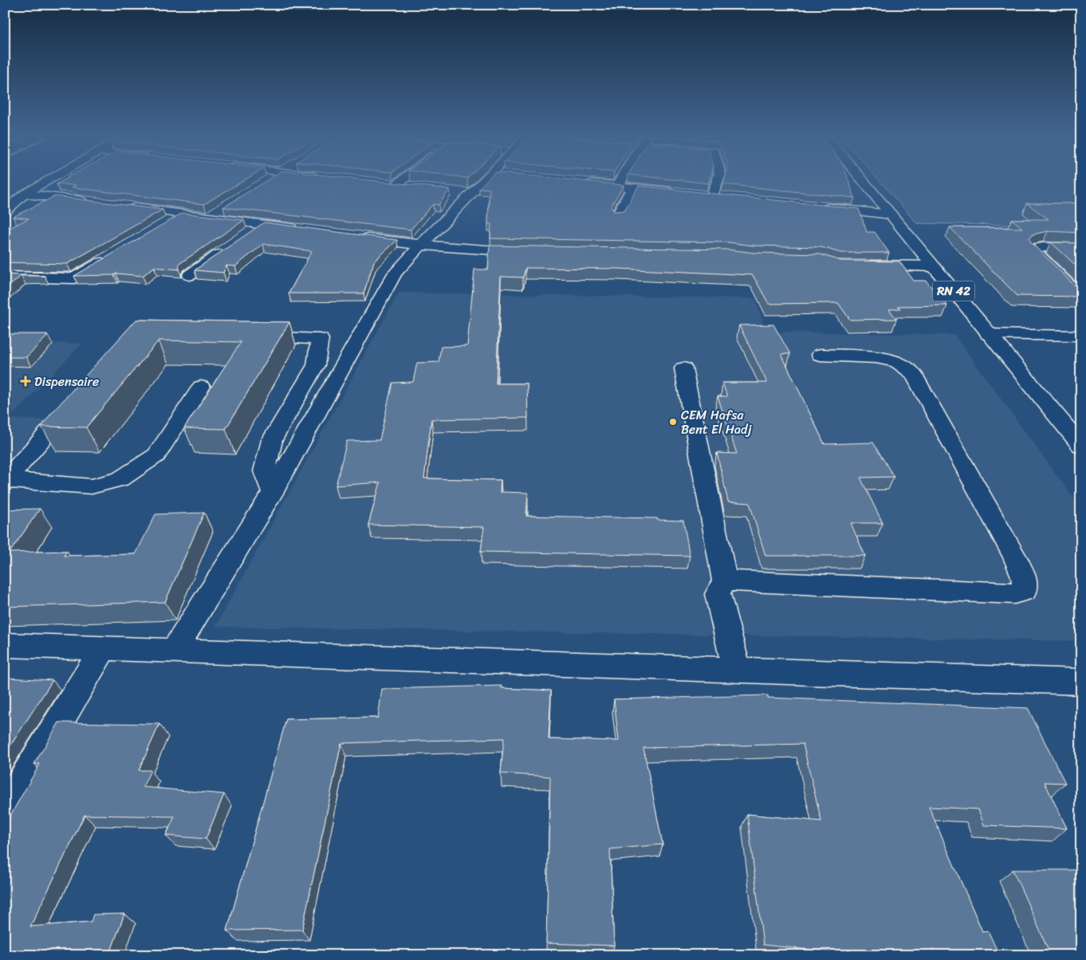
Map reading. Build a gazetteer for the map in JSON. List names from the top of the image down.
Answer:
{
  "streets": {
    "street": ["RN 42"]
  },
  "places": {
    "health": ["Dispensaire"],
    "other": ["CEM Hafsa Bent El Hadj"]
  }
}
